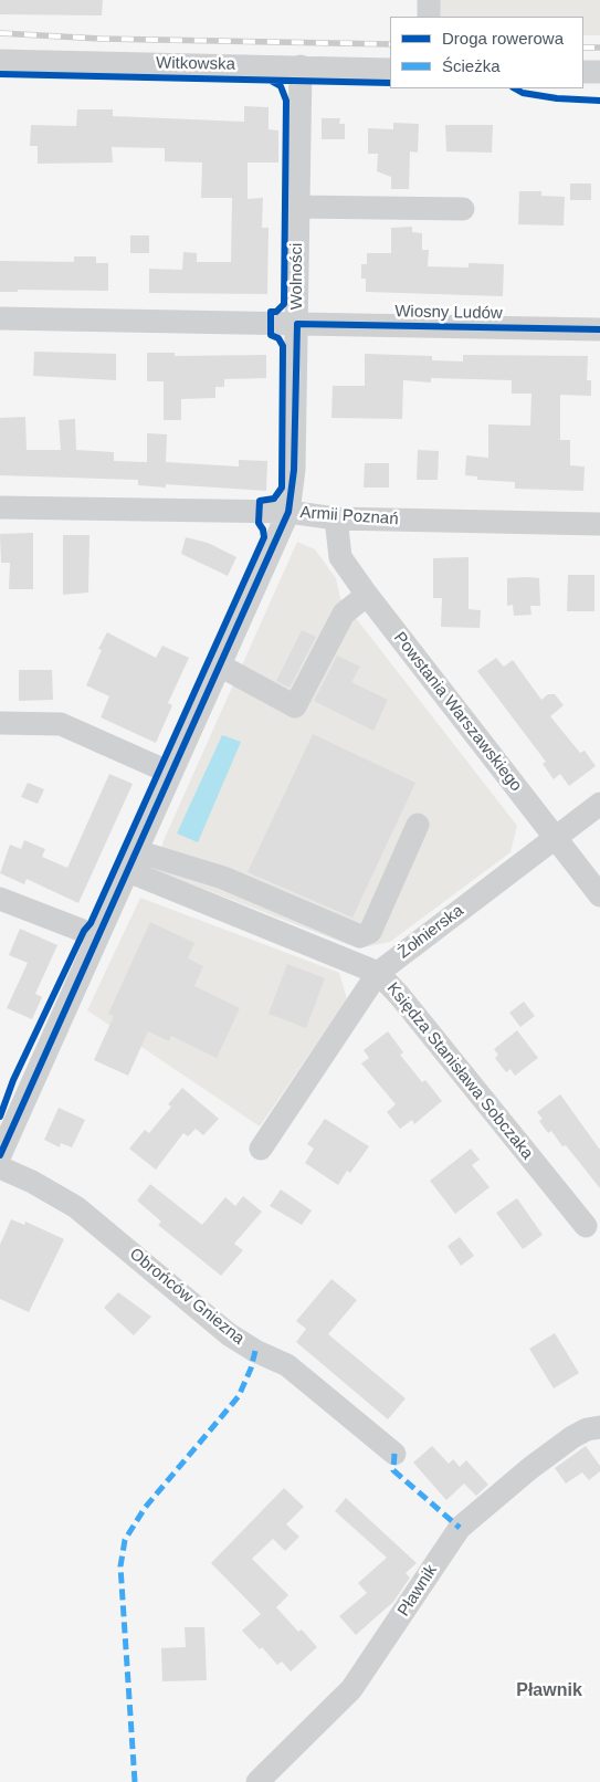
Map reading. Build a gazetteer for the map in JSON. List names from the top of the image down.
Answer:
{
  "streets": {
    "street": [
      "Witkowska",
      "Wolności",
      "Wiosny Ludów",
      "Armii Poznań",
      "Powstania Warszawskiego",
      "Żołnierska",
      "Księdza Stanisława Sobczaka",
      "Obrońców Gniezna",
      "Pławnik"
    ]
  },
  "crossings": [
    ["Witkowska", "Wolności"],
    ["Wolności", "Wiosny Ludów"],
    ["Wolności", "Armii Poznań"],
    ["Wolności", "Księdza Stanisława Sobczaka"],
    ["Armii Poznań", "Powstania Warszawskiego"],
    ["Powstania Warszawskiego", "Żołnierska"],
    ["Żołnierska", "Księdza Stanisława Sobczaka"]
  ],
  "districts": ["Pławnik"],
  "legend": ["Droga rowerowa", "Ścieżka"]
}
